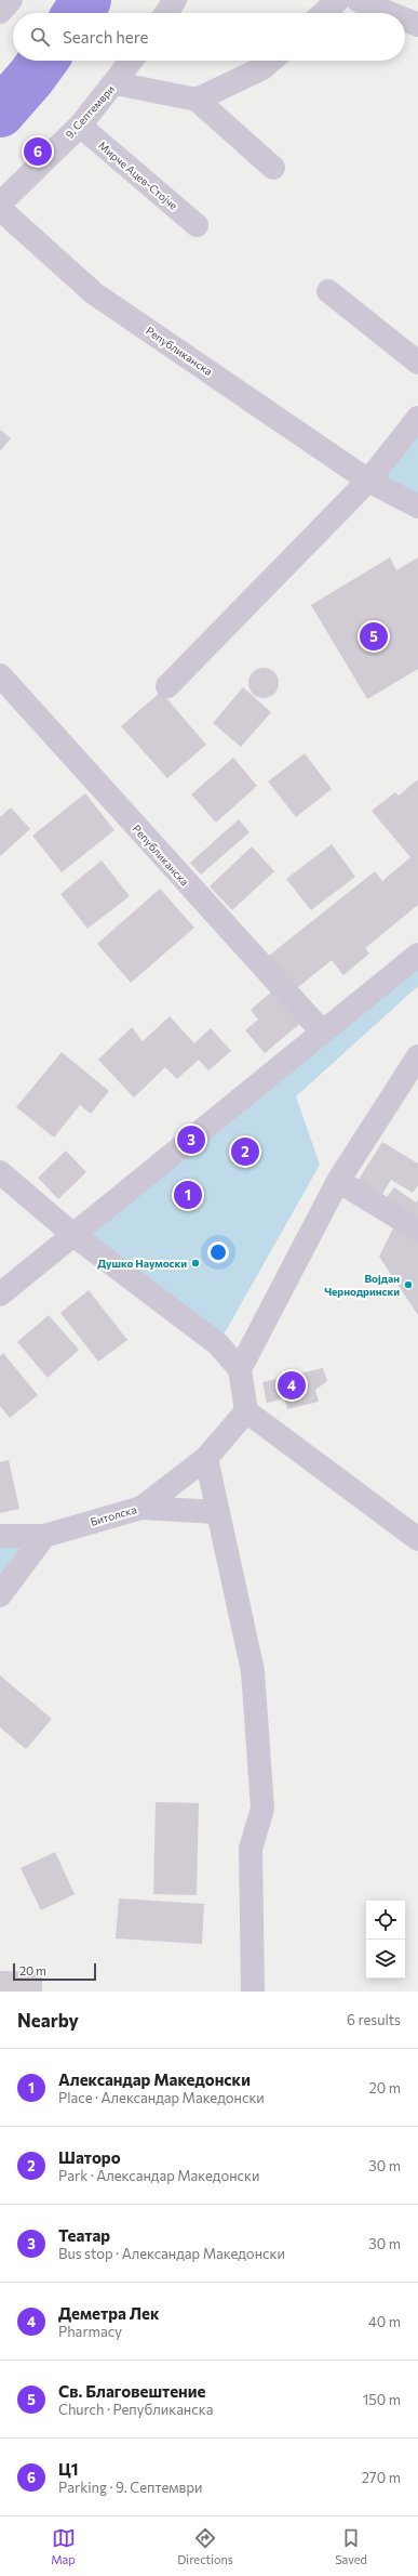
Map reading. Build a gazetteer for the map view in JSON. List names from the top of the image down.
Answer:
{
  "streets": {
    "street": [
      "9. Септември",
      "Мирче Ацев-Стојче",
      "Републиканска",
      "Битолска"
    ]
  },
  "crossings": [
    ["9. Септември", "Мирче Ацев-Стојче"]
  ],
  "places": ["Душко Наумоски", "Војдан Чернодрински"],
  "scale_bar": "20 m",
  "page": {
    "search": "Search here",
    "pins": [
      "6",
      "5",
      "3",
      "2",
      "1",
      "4"
    ],
    "scale": "20 m",
    "heading": ["Nearby", "6 results"],
    "list": [
      {
        "mark": "1",
        "name": "Александар Македонски",
        "note": "Place · Александар Македонски",
        "value": "20 m"
      },
      {
        "mark": "2",
        "name": "Шаторо",
        "note": "Park · Александар Македонски",
        "value": "30 m"
      },
      {
        "mark": "3",
        "name": "Театар",
        "note": "Bus stop · Александар Македонски",
        "value": "30 m"
      },
      {
        "mark": "4",
        "name": "Деметра Лек",
        "note": "Pharmacy",
        "value": "40 m"
      },
      {
        "mark": "5",
        "name": "Св. Благовештение",
        "note": "Church · Републиканска",
        "value": "150 m"
      },
      {
        "mark": "6",
        "name": "Ц1",
        "note": "Parking · 9. Септември",
        "value": "270 m"
      }
    ],
    "nav": ["Map", "Directions", "Saved"]
  }
}
